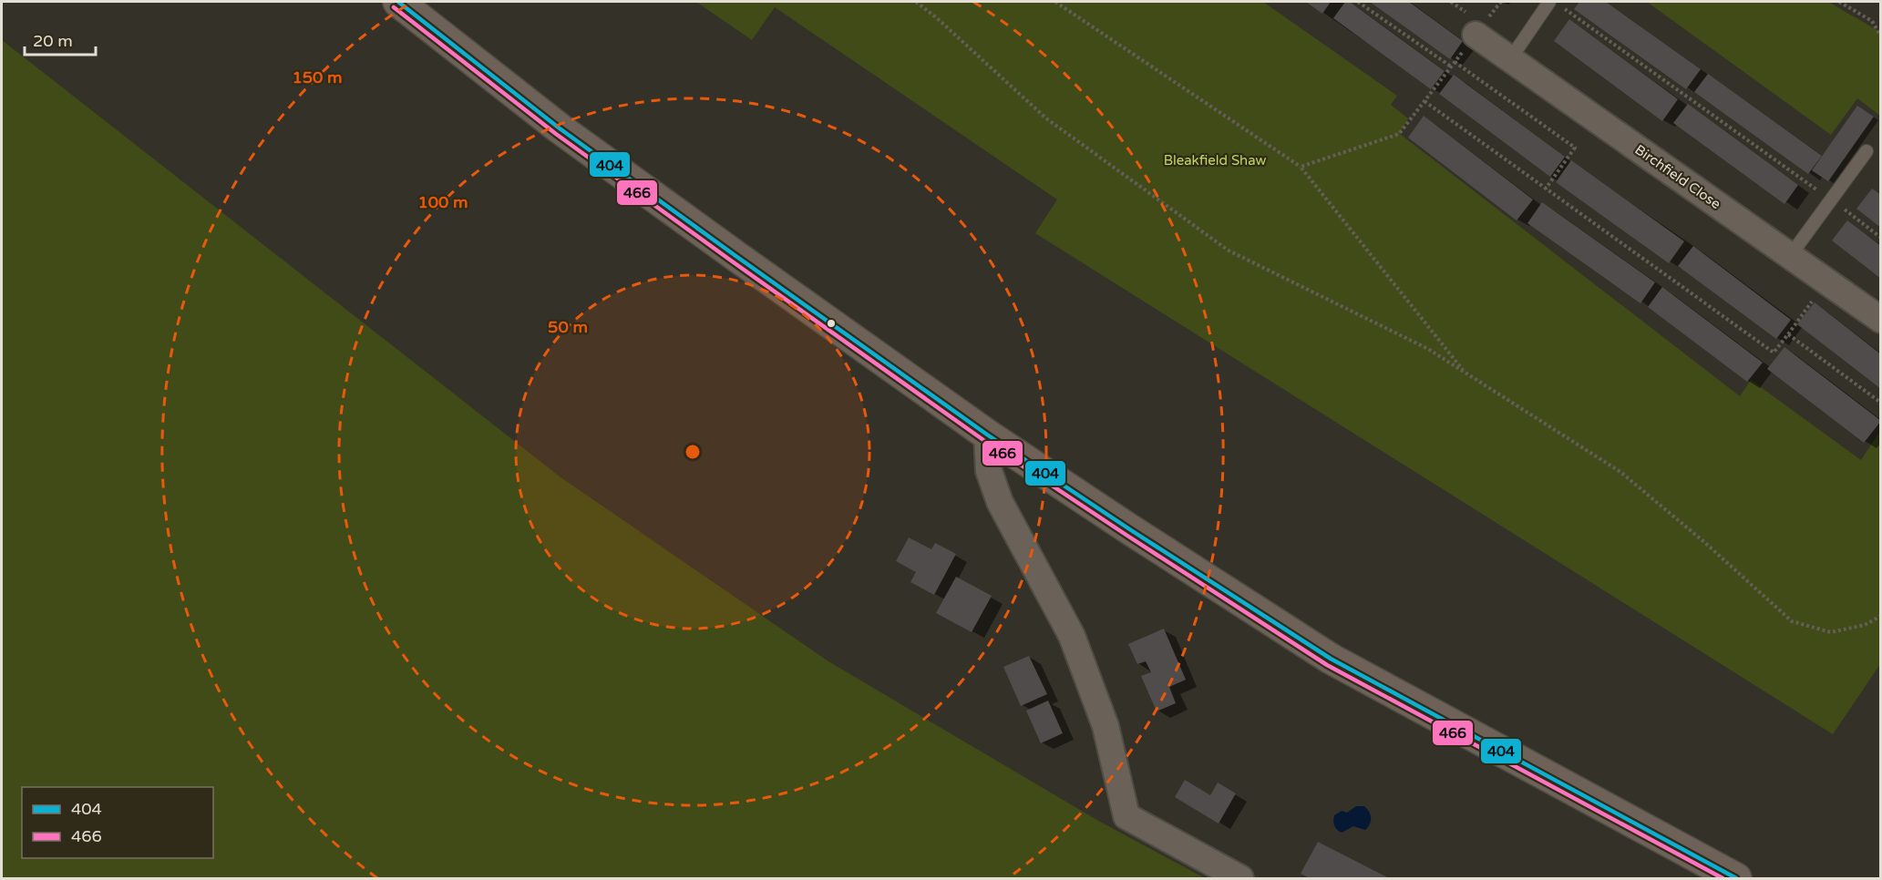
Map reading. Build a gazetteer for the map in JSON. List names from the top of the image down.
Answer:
{
  "streets": {
    "street": ["Birchfield Close"]
  },
  "parks": ["Bleakfield Shaw"],
  "lines": ["transit line 404", "transit line 466"],
  "legend": ["404", "466"],
  "scale_bar": "20 m",
  "rings": ["150 m", "100 m", "50 m"]
}
